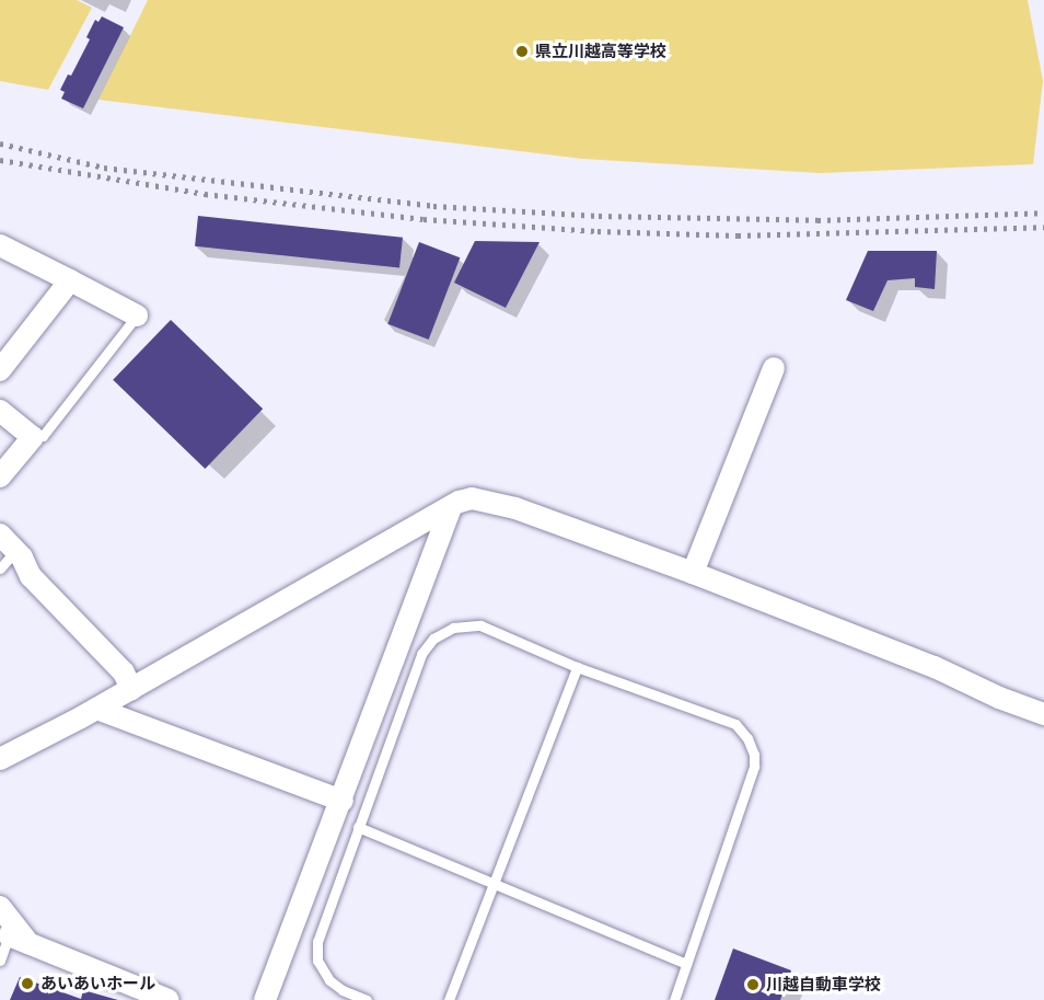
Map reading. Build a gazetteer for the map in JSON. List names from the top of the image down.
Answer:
{
  "places": ["県立川越高等学校", "あいあいホール", "川越自動車学校"]
}
